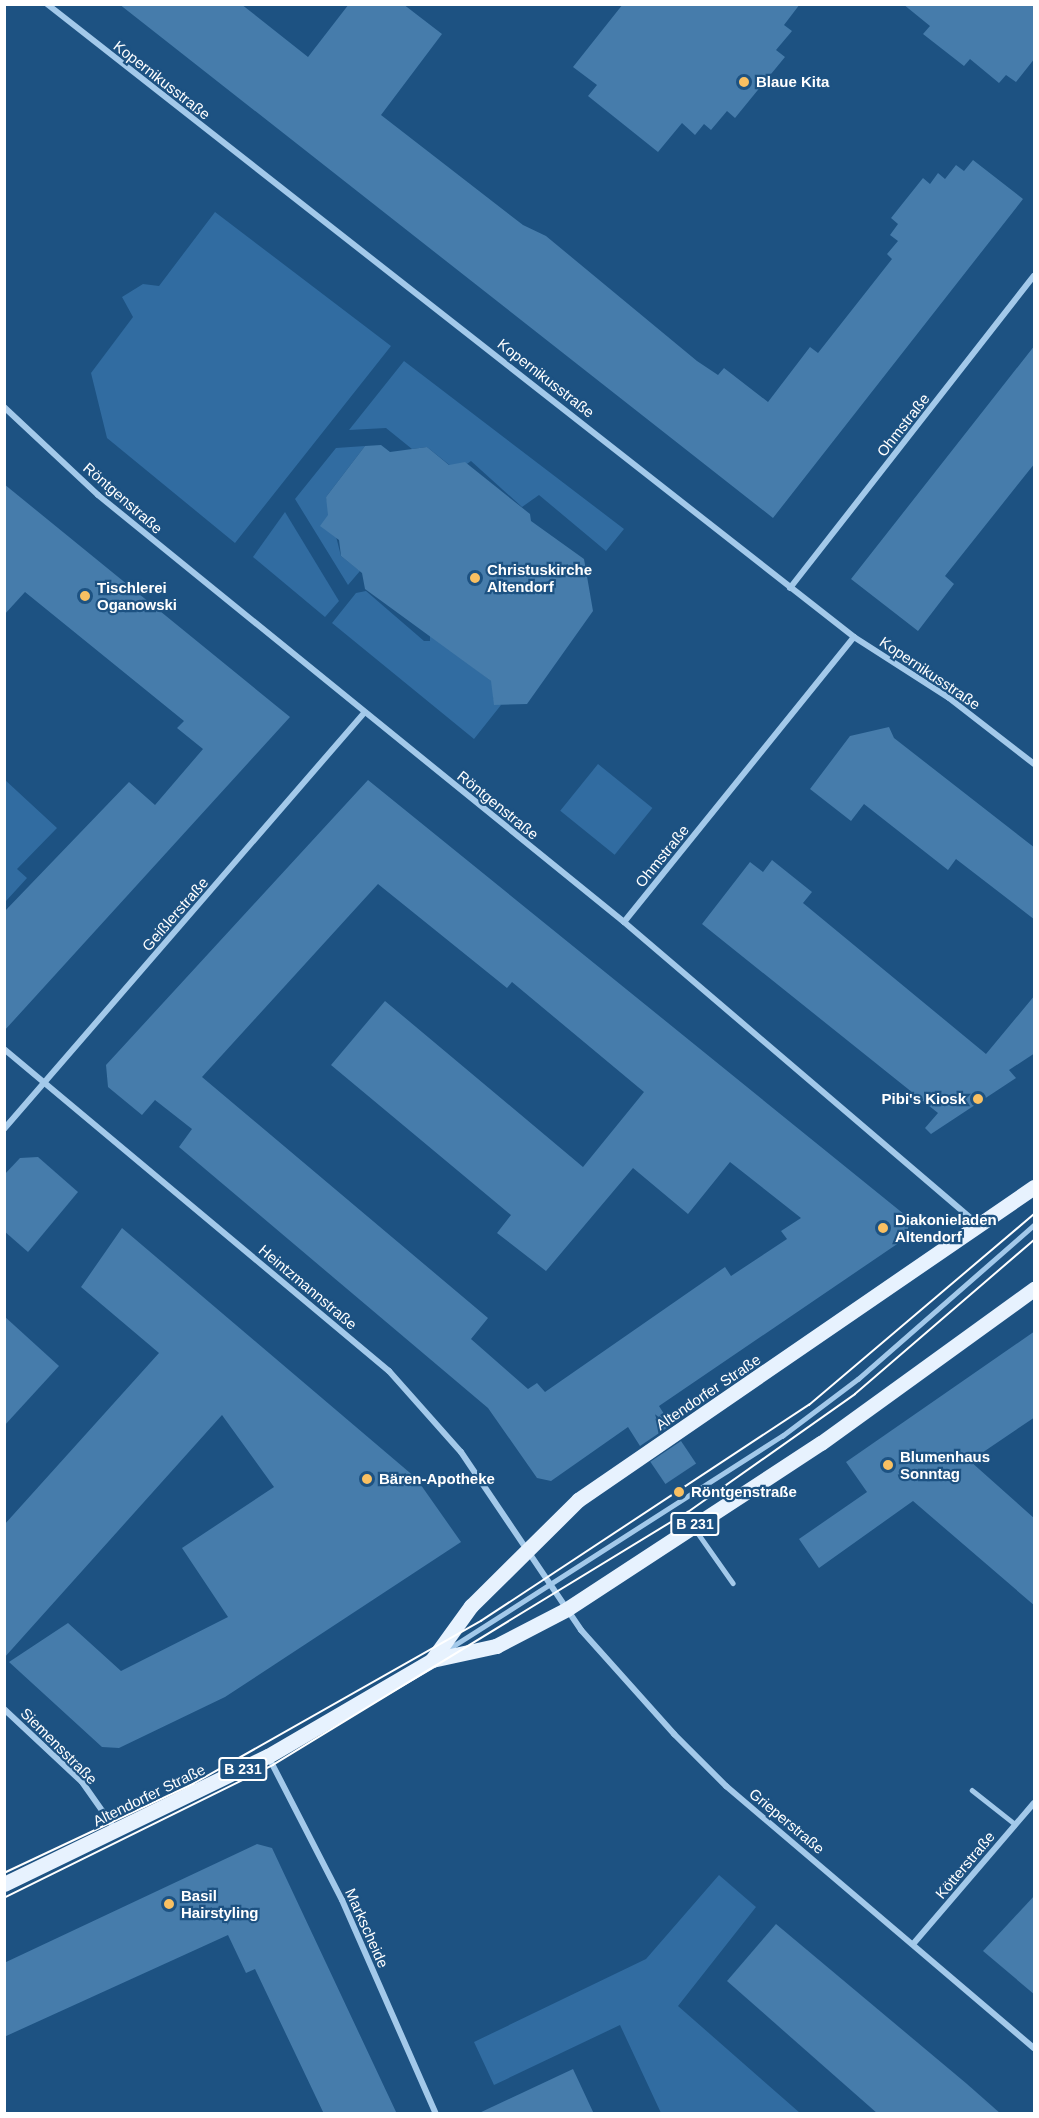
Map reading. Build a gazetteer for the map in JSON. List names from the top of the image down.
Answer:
{
  "streets": {
    "main road": ["Altendorfer Straße", "B 231"],
    "street": [
      "Kopernikusstraße",
      "Ohmstraße",
      "Röntgenstraße",
      "Geißlerstraße",
      "Heintzmannstraße",
      "Siemensstraße",
      "Grieperstraße",
      "Kötterstraße",
      "Markscheide"
    ]
  },
  "crossings": [
    ["Kopernikusstraße", "Ohmstraße"],
    ["Ohmstraße", "Röntgenstraße"],
    ["Röntgenstraße", "Geißlerstraße"],
    ["Röntgenstraße", "Altendorfer Straße"],
    ["Geißlerstraße", "Heintzmannstraße"],
    ["Heintzmannstraße", "Altendorfer Straße"],
    ["Heintzmannstraße", "Grieperstraße"],
    ["Altendorfer Straße", "Siemensstraße"],
    ["Altendorfer Straße", "Grieperstraße"],
    ["Altendorfer Straße", "Markscheide"],
    ["Grieperstraße", "Kötterstraße"]
  ],
  "places": [
    "Blaue Kita",
    "Christuskirche Altendorf",
    "Tischlerei Oganowski",
    "Pibi's Kiosk",
    "Diakonieladen Altendorf",
    "Blumenhaus Sonntag",
    "Bären-Apotheke",
    "Röntgenstraße",
    "Basil Hairstyling"
  ]
}
